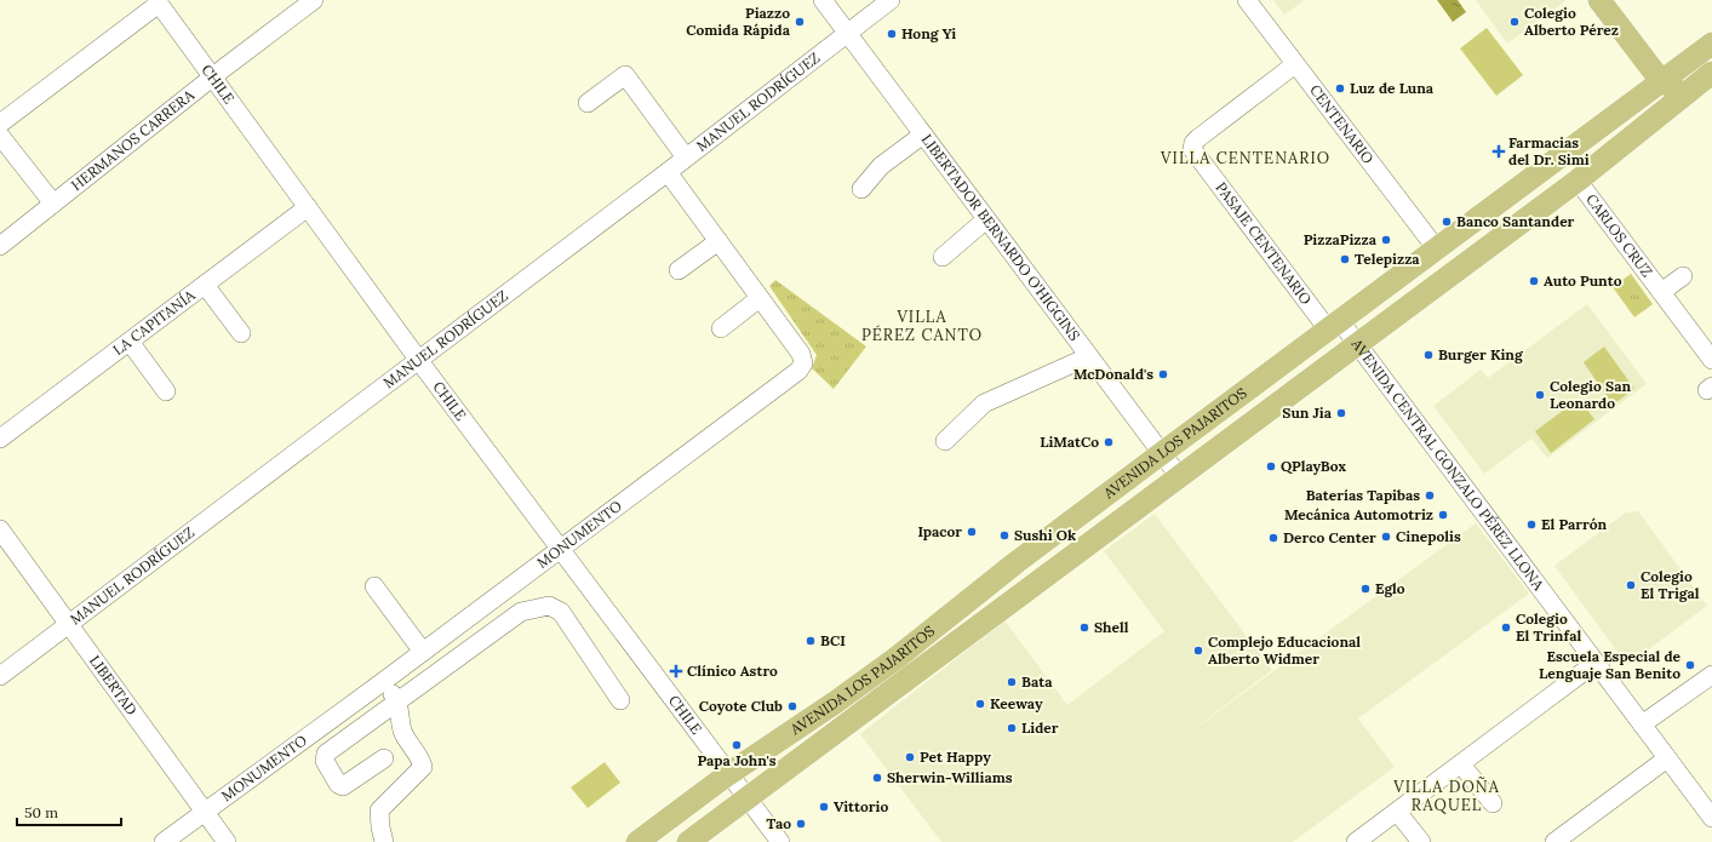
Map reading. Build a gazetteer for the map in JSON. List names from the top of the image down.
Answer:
{
  "streets": {
    "main road": ["AVENIDA LOS PAJARITOS"],
    "street": [
      "CHILE",
      "MANUEL RODRÍGUEZ",
      "CENTENARIO",
      "HERMANOS CARRERA",
      "CARLOS CRUZ",
      "LIBERTADOR BERNARDO O'HIGGINS",
      "PASAJE CENTENARIO",
      "LA CAPITANÍA",
      "AVENIDA CENTRAL GONZALO PÉREZ LLONA",
      "MONUMENTO",
      "LIBERTAD"
    ]
  },
  "crossings": [
    ["CHILE", "MANUEL RODRÍGUEZ"],
    ["CHILE", "HERMANOS CARRERA"],
    ["CHILE", "LA CAPITANÍA"],
    ["CHILE", "AVENIDA LOS PAJARITOS"],
    ["CHILE", "MONUMENTO"],
    ["MANUEL RODRÍGUEZ", "LIBERTADOR BERNARDO O'HIGGINS"],
    ["MANUEL RODRÍGUEZ", "MONUMENTO"],
    ["MANUEL RODRÍGUEZ", "LIBERTAD"],
    ["CENTENARIO", "PASAJE CENTENARIO"],
    ["CENTENARIO", "AVENIDA LOS PAJARITOS"],
    ["CARLOS CRUZ", "AVENIDA LOS PAJARITOS"],
    ["LIBERTADOR BERNARDO O'HIGGINS", "AVENIDA LOS PAJARITOS"],
    ["PASAJE CENTENARIO", "AVENIDA LOS PAJARITOS"],
    ["PASAJE CENTENARIO", "AVENIDA CENTRAL GONZALO PÉREZ LLONA"],
    ["AVENIDA LOS PAJARITOS", "AVENIDA CENTRAL GONZALO PÉREZ LLONA"],
    ["MONUMENTO", "LIBERTAD"]
  ],
  "districts": ["VILLA CENTENARIO", "VILLA PÉREZ CANTO", "VILLA DOÑA RAQUEL"],
  "places": {
    "other": [
      "Piazzo Comida Rápida",
      "Colegio Alberto Pérez",
      "Hong Yi",
      "Luz de Luna",
      "Banco Santander",
      "PizzaPizza",
      "Telepizza",
      "Auto Punto",
      "Burger King",
      "McDonald's",
      "Colegio San Leonardo",
      "Sun Jia",
      "LiMatCo",
      "QPlayBox",
      "Baterías Tapibas",
      "Mecánica Automotriz",
      "El Parrón",
      "Ipacor",
      "Sushi Ok",
      "Cinepolis",
      "Derco Center",
      "Colegio El Trigal",
      "Eglo",
      "Shell",
      "Colegio El Trinfal",
      "BCI",
      "Complejo Educacional Alberto Widmer",
      "Escuela Especial de Lenguaje San Benito",
      "Bata",
      "Keeway",
      "Coyote Club",
      "Lider",
      "Papa John's",
      "Pet Happy",
      "Sherwin-Williams",
      "Vittorio",
      "Tao"
    ],
    "health": ["Farmacias del Dr. Simi", "Clínico Astro"]
  },
  "scale_bar": "50 m"
}
